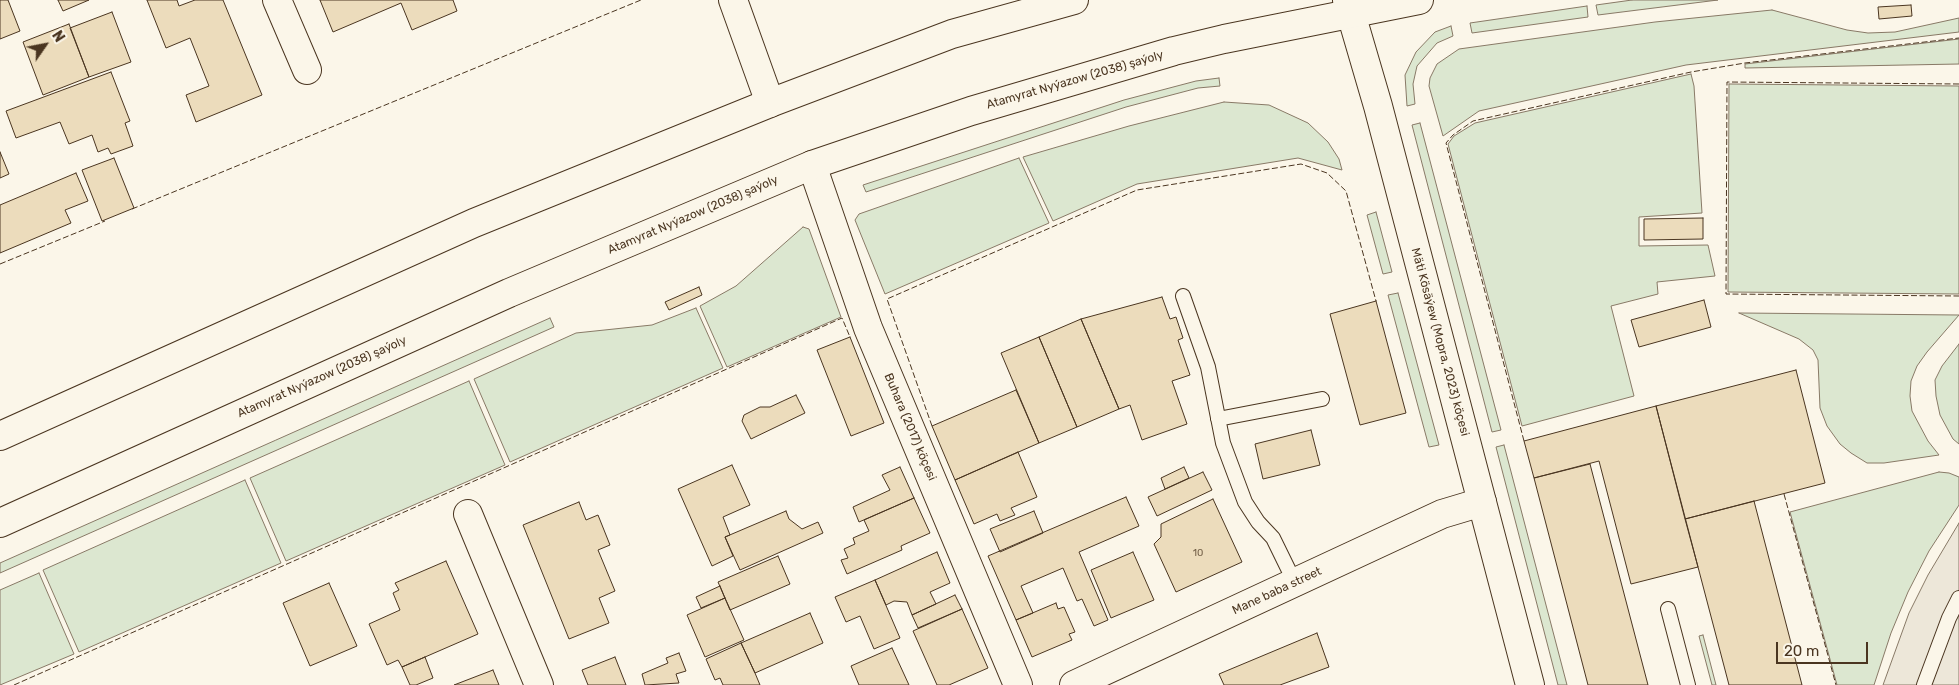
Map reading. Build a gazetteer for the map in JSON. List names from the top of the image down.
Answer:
{
  "streets": {
    "main road": [
      "Atamyrat Nyýazow (2038) şaýoly",
      "Mäti Kösäýew (Mopra, 2023) köçesi",
      "Buhara (2017) köçesi",
      "Mane baba street"
    ]
  },
  "crossings": [
    ["Atamyrat Nyýazow (2038) şaýoly", "Mäti Kösäýew (Mopra, 2023) köçesi"],
    ["Atamyrat Nyýazow (2038) şaýoly", "Buhara (2017) köçesi"],
    ["Mäti Kösäýew (Mopra, 2023) köçesi", "Mane baba street"]
  ],
  "house_numbers": ["10"],
  "scale_bar": "20 m",
  "north": "top right"
}
